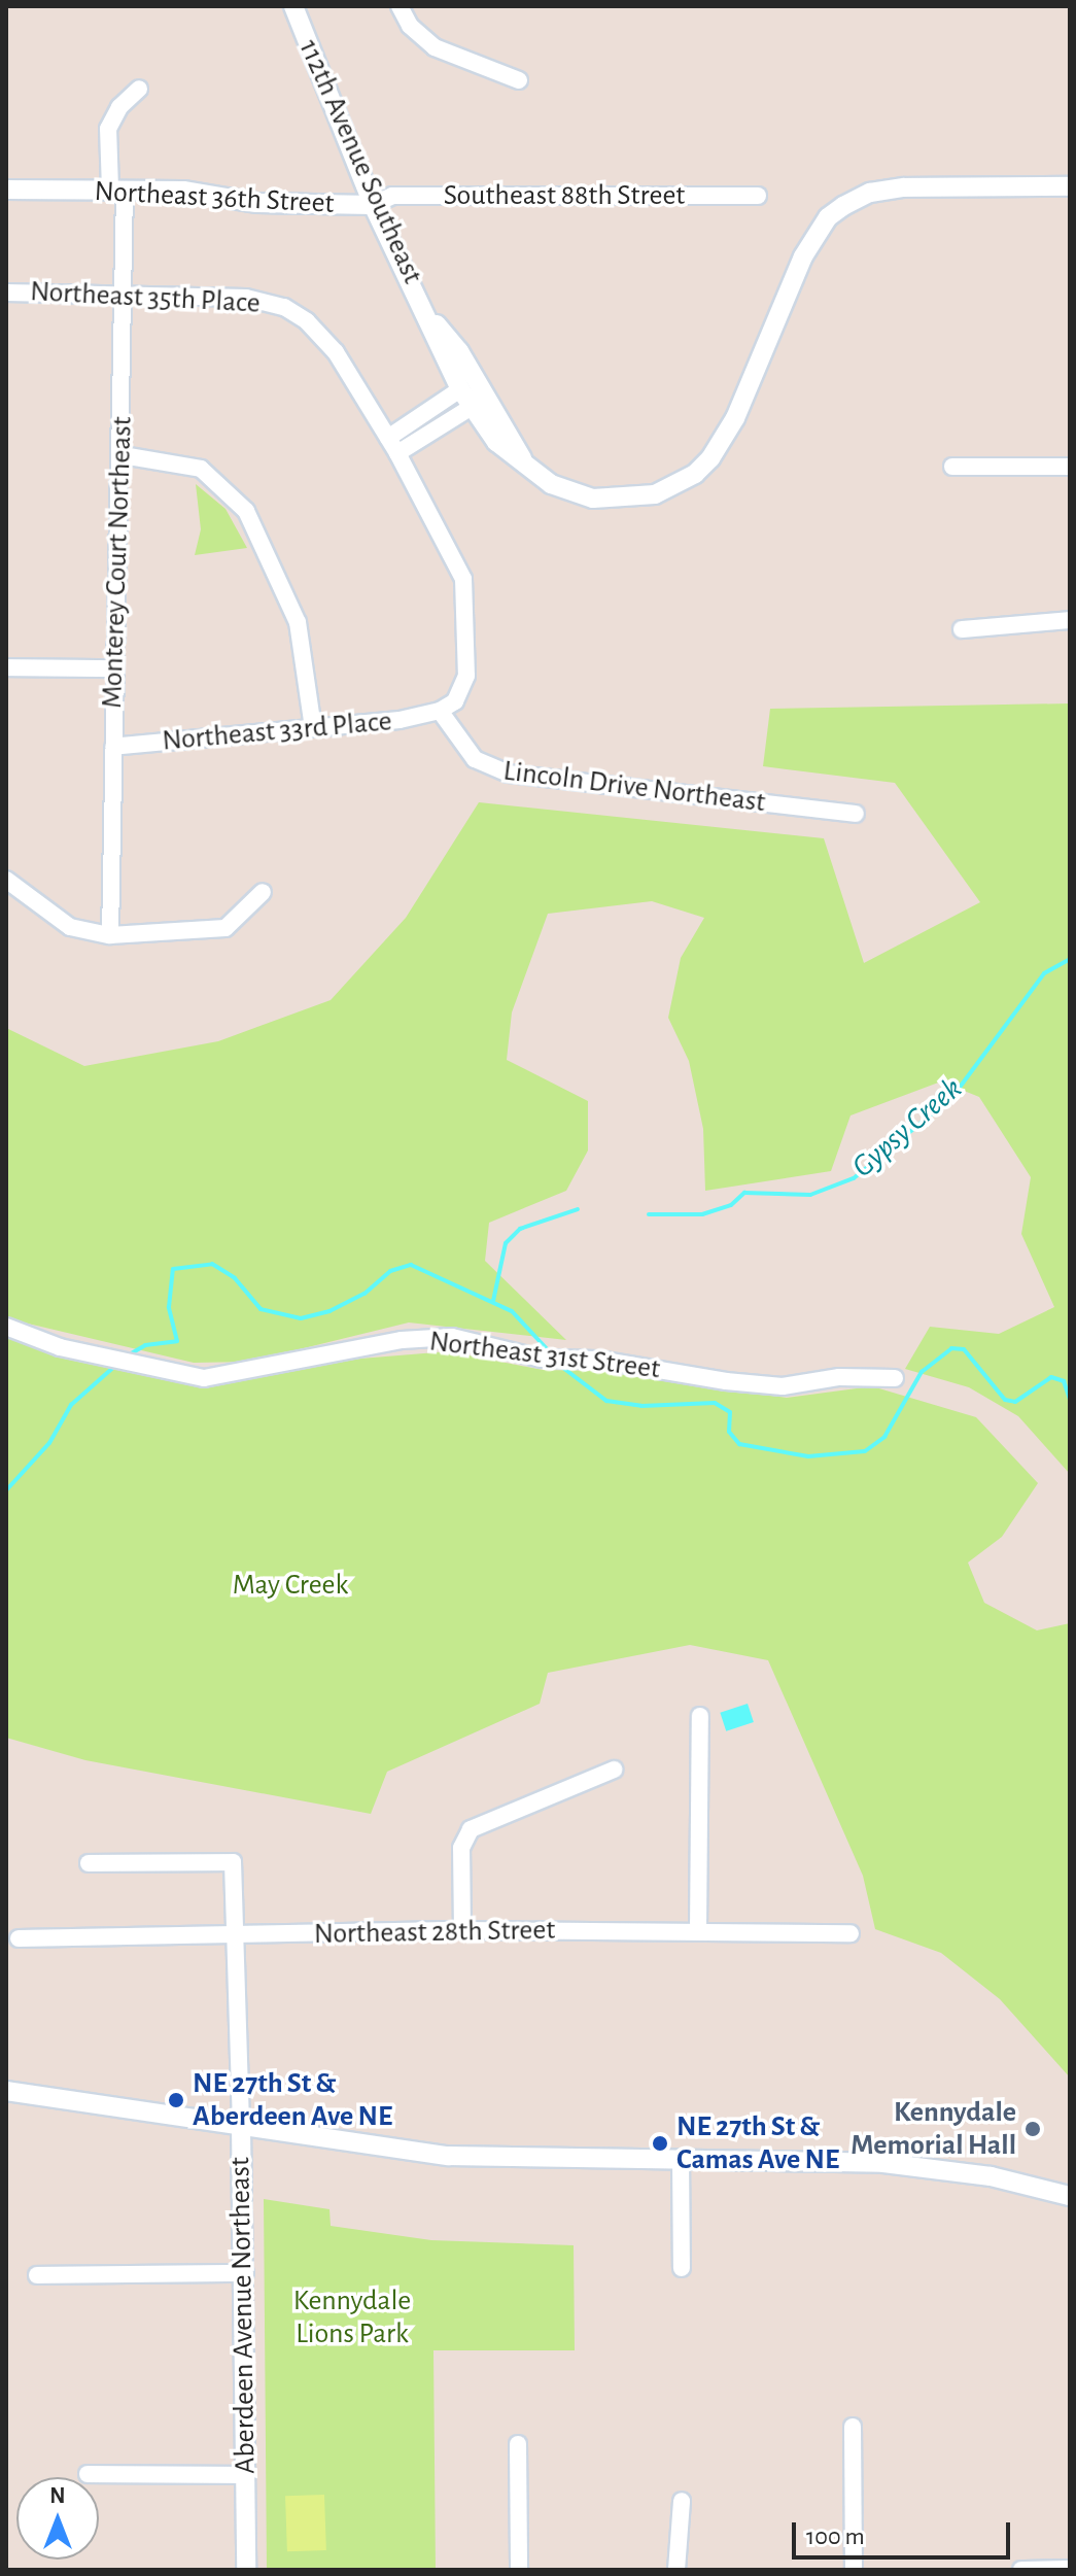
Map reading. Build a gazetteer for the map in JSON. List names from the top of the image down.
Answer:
{
  "streets": {
    "street": [
      "112th Avenue Southeast",
      "Southeast 88th Street",
      "Northeast 36th Street",
      "Northeast 35th Place",
      "Monterey Court Northeast",
      "Northeast 33rd Place",
      "Lincoln Drive Northeast",
      "Northeast 31st Street",
      "Northeast 28th Street",
      "Aberdeen Avenue Northeast"
    ]
  },
  "crossings": [
    ["112th Avenue Southeast", "Southeast 88th Street"],
    ["112th Avenue Southeast", "Northeast 36th Street"],
    ["Southeast 88th Street", "Northeast 36th Street"],
    ["Northeast 36th Street", "Monterey Court Northeast"],
    ["Northeast 35th Place", "Monterey Court Northeast"],
    ["Monterey Court Northeast", "Northeast 33rd Place"],
    ["Northeast 33rd Place", "Lincoln Drive Northeast"],
    ["Northeast 28th Street", "Aberdeen Avenue Northeast"]
  ],
  "water": ["Gypsy Creek"],
  "parks": ["May Creek", "Kennydale Lions Park"],
  "places": ["NE 27th St & Aberdeen Ave NE", "Kennydale Memorial Hall", "NE 27th St & Camas Ave NE"],
  "scale_bar": "100 m",
  "north": "top"
}
